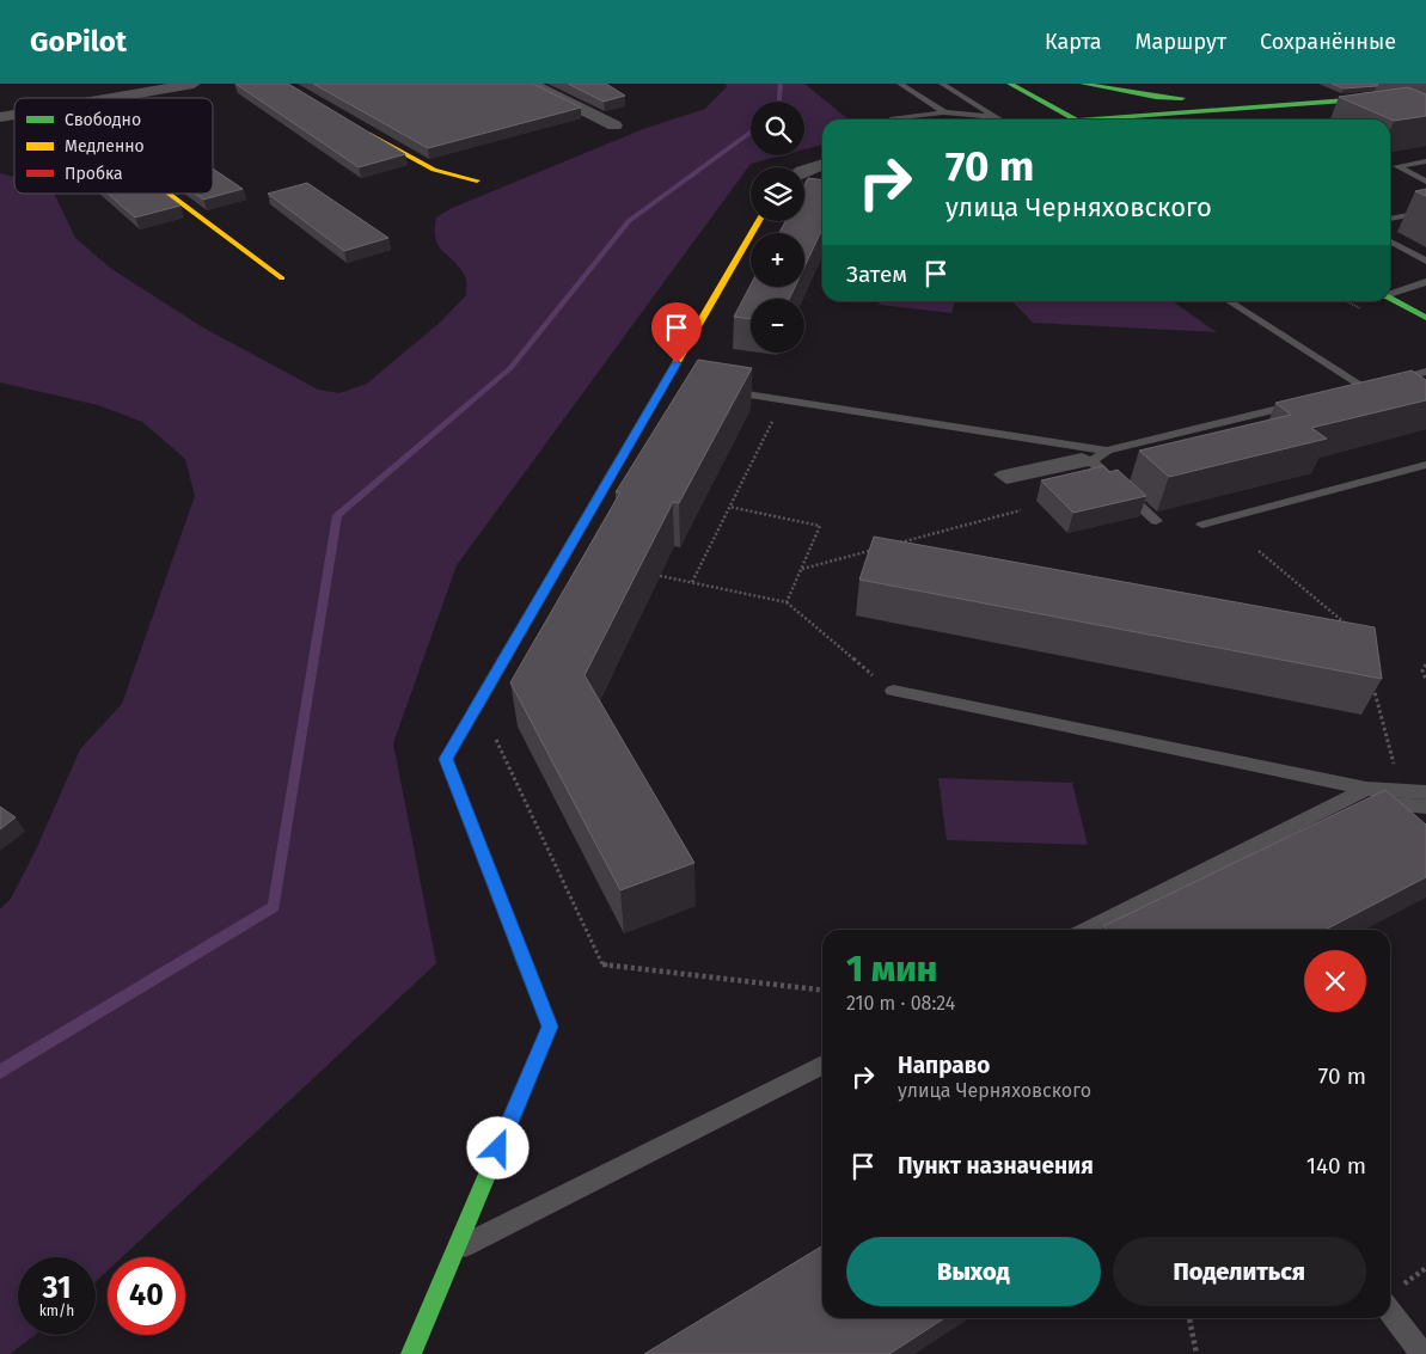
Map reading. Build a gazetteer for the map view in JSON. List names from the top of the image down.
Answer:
{
  "legend": ["Свободно", "Медленно", "Пробка"],
  "page": {
    "header": "GoPilot",
    "nav": ["Карта", "Маршрут", "Сохранённые"],
    "map_buttons": ["+", "−"],
    "turn": ["70 m", "улица Черняховского"],
    "then": "Затем",
    "heading": ["1 мин", "210 m · 08:24"],
    "list": [
      {
        "name": "Направо",
        "note": "улица Черняховского",
        "value": "70 m"
      },
      {
        "name": "Пункт назначения",
        "value": "140 m"
      }
    ],
    "buttons": ["Выход", "Поделиться"],
    "speed": "31 km/h",
    "limit": "40"
  }
}
